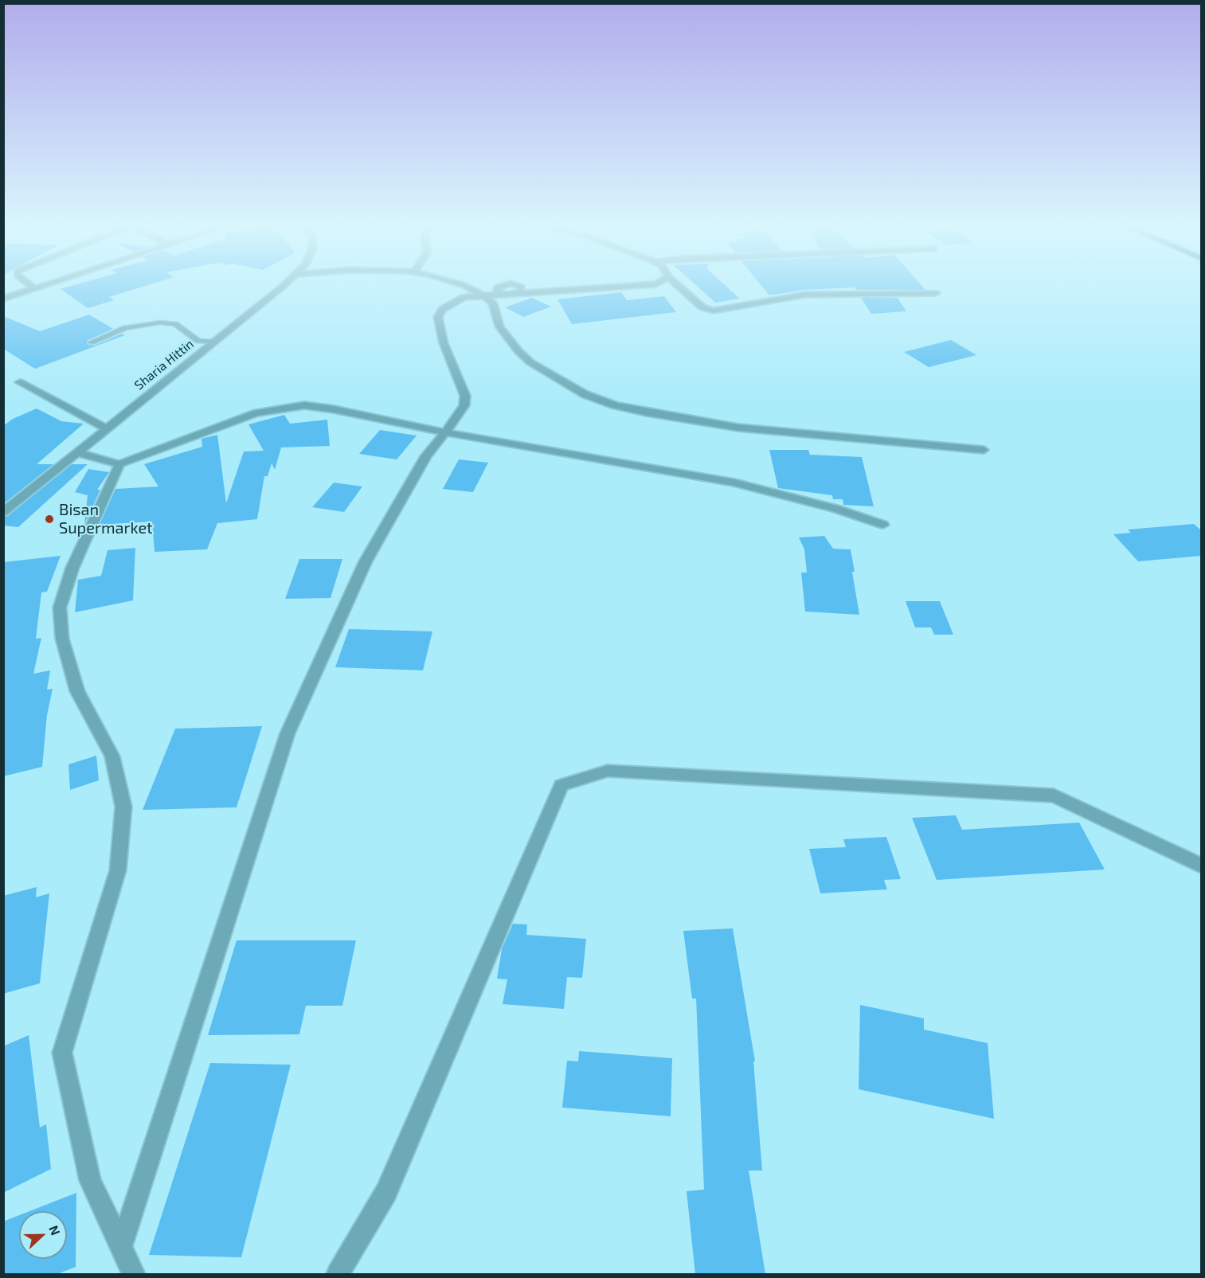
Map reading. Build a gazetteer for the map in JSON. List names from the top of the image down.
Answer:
{
  "streets": {
    "street": ["Sharia Hittin"]
  },
  "places": ["Bisan Supermarket"],
  "north": "right"
}
